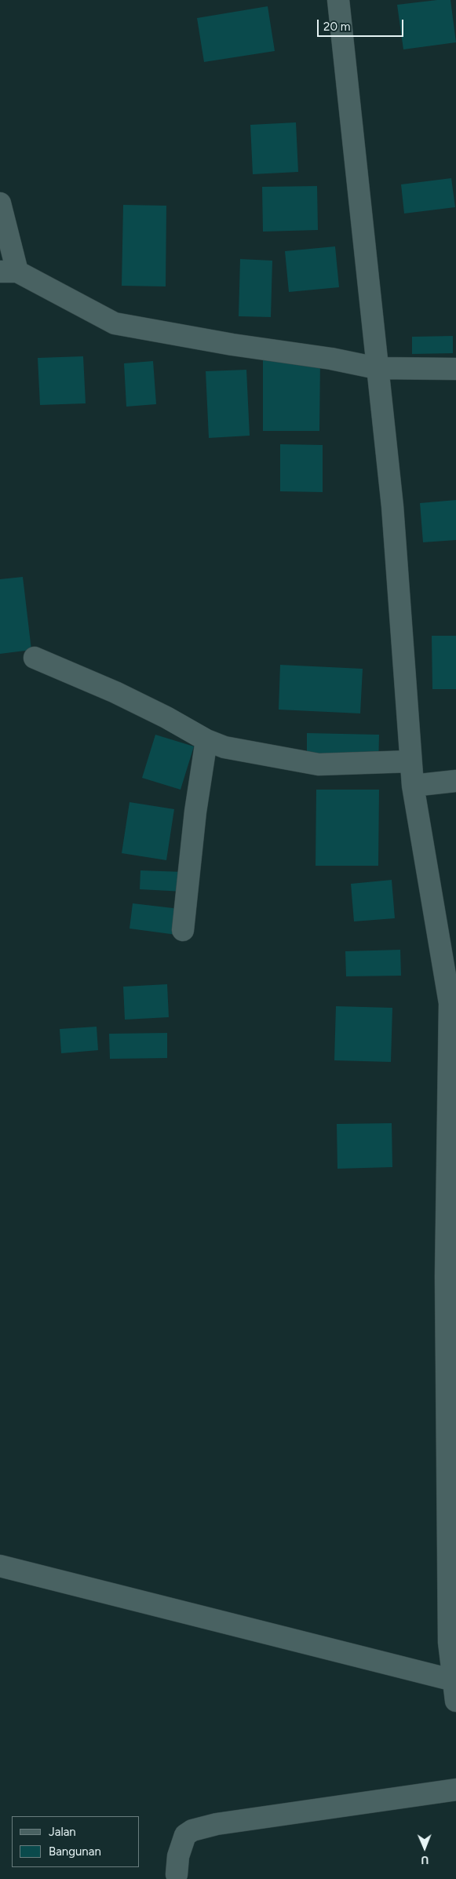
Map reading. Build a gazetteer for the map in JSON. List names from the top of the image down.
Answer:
{
  "legend": ["Jalan", "Bangunan"],
  "scale_bar": "20 m",
  "north": "bottom"
}
